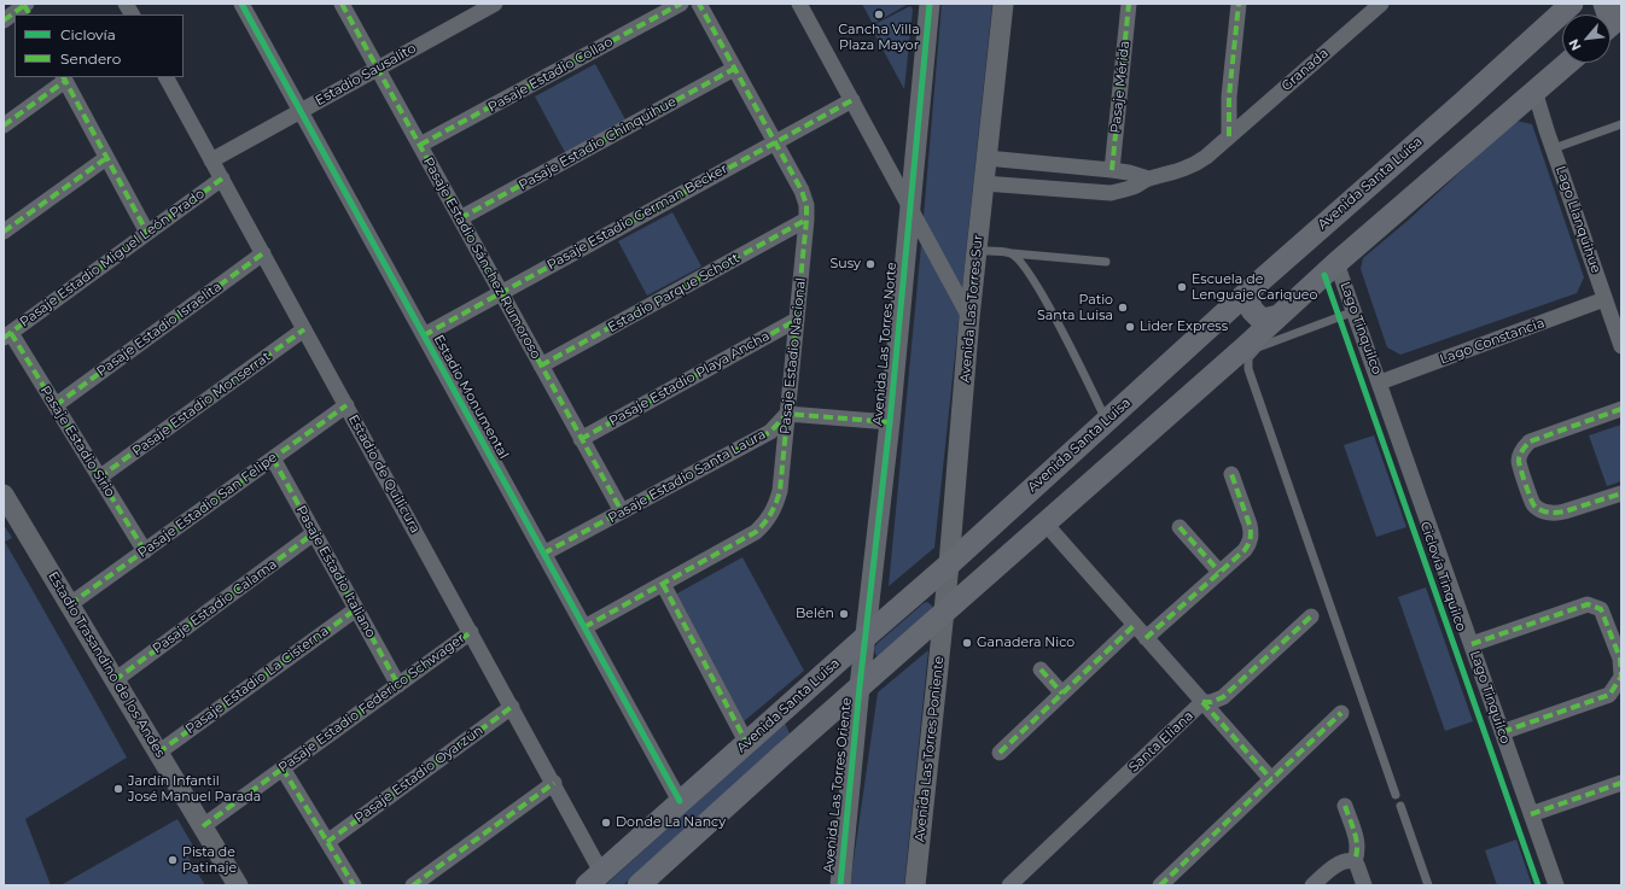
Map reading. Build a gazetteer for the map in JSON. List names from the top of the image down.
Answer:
{
  "streets": {
    "main road": ["Avenida Santa Luisa"],
    "street": [
      "Granada",
      "Estadio Sausalito",
      "Pasaje Estadio Collao",
      "Pasaje Mérida",
      "Pasaje Estadio Chinquihue",
      "Pasaje Estadio German Becker",
      "Lago Llanquihue",
      "Pasaje Estadio Miguel León Prado",
      "Pasaje Estadio Sánchez Rumoroso",
      "Estadio Parque Schott",
      "Avenida Las Torres Sur",
      "Lago Tinquilco",
      "Pasaje Estadio Israelita",
      "Lago Constancia",
      "Avenida Las Torres Norte",
      "Pasaje Estadio Nacional",
      "Pasaje Estadio Playa Ancha",
      "Estadio Monumental",
      "Pasaje Estadio Monserrat",
      "Pasaje Estadio Sirio",
      "Estadio de Quilicura",
      "Pasaje Estadio Santa Laura",
      "Pasaje Estadio San Felipe",
      "Pasaje Estadio Italiano",
      "Pasaje Estadio Calama",
      "Estadio Trasandino de los Andes",
      "Pasaje Estadio La Cisterna",
      "Pasaje Estadio Federico Schwager",
      "Santa Eliana",
      "Avenida Las Torres Poniente",
      "Pasaje Estadio Oyarzún",
      "Avenida Las Torres Oriente"
    ],
    "cycle path": ["Ciclovía Tinquilco"]
  },
  "crossings": [
    ["Granada", "Avenida Las Torres Sur"],
    ["Estadio Sausalito", "Pasaje Estadio Sánchez Rumoroso"],
    ["Estadio Sausalito", "Estadio Monumental"],
    ["Estadio Sausalito", "Estadio de Quilicura"],
    ["Pasaje Estadio Collao", "Pasaje Estadio Sánchez Rumoroso"],
    ["Pasaje Estadio Chinquihue", "Pasaje Estadio Sánchez Rumoroso"],
    ["Pasaje Estadio Chinquihue", "Pasaje Estadio Nacional"],
    ["Avenida Santa Luisa", "Avenida Las Torres Sur"],
    ["Avenida Santa Luisa", "Avenida Las Torres Norte"],
    ["Avenida Santa Luisa", "Estadio Monumental"],
    ["Avenida Santa Luisa", "Estadio de Quilicura"],
    ["Pasaje Estadio German Becker", "Pasaje Estadio Sánchez Rumoroso"],
    ["Pasaje Estadio German Becker", "Pasaje Estadio Nacional"],
    ["Pasaje Estadio German Becker", "Estadio Monumental"],
    ["Lago Llanquihue", "Lago Constancia"],
    ["Pasaje Estadio Miguel León Prado", "Pasaje Estadio Sirio"],
    ["Pasaje Estadio Miguel León Prado", "Estadio de Quilicura"],
    ["Pasaje Estadio Sánchez Rumoroso", "Estadio Parque Schott"],
    ["Pasaje Estadio Sánchez Rumoroso", "Pasaje Estadio Playa Ancha"],
    ["Pasaje Estadio Sánchez Rumoroso", "Pasaje Estadio Santa Laura"],
    ["Estadio Parque Schott", "Pasaje Estadio Nacional"],
    ["Avenida Las Torres Sur", "Avenida Las Torres Poniente"],
    ["Lago Tinquilco", "Lago Constancia"],
    ["Pasaje Estadio Israelita", "Pasaje Estadio Sirio"],
    ["Pasaje Estadio Israelita", "Estadio de Quilicura"],
    ["Avenida Las Torres Norte", "Avenida Las Torres Oriente"],
    ["Pasaje Estadio Nacional", "Pasaje Estadio Playa Ancha"],
    ["Pasaje Estadio Nacional", "Estadio Monumental"],
    ["Pasaje Estadio Nacional", "Pasaje Estadio Santa Laura"],
    ["Estadio Monumental", "Pasaje Estadio Santa Laura"],
    ["Pasaje Estadio Monserrat", "Pasaje Estadio Sirio"],
    ["Pasaje Estadio Monserrat", "Estadio de Quilicura"],
    ["Pasaje Estadio Sirio", "Pasaje Estadio San Felipe"],
    ["Estadio de Quilicura", "Pasaje Estadio San Felipe"],
    ["Estadio de Quilicura", "Pasaje Estadio Federico Schwager"],
    ["Estadio de Quilicura", "Pasaje Estadio Oyarzún"],
    ["Pasaje Estadio San Felipe", "Pasaje Estadio Italiano"],
    ["Pasaje Estadio San Felipe", "Estadio Trasandino de los Andes"],
    ["Pasaje Estadio Italiano", "Pasaje Estadio Calama"],
    ["Pasaje Estadio Italiano", "Pasaje Estadio La Cisterna"],
    ["Pasaje Estadio Italiano", "Pasaje Estadio Federico Schwager"],
    ["Pasaje Estadio Calama", "Estadio Trasandino de los Andes"],
    ["Estadio Trasandino de los Andes", "Pasaje Estadio La Cisterna"],
    ["Estadio Trasandino de los Andes", "Pasaje Estadio Federico Schwager"]
  ],
  "places": [
    "Cancha Villa Plaza Mayor",
    "Susy",
    "Escuela de Lenguaje Cariqueo",
    "Patio Santa Luisa",
    "Lider Express",
    "Belén",
    "Ganadera Nico",
    "Jardín Infantil José Manuel Parada",
    "Donde La Nancy",
    "Pista de Patinaje"
  ],
  "legend": ["Ciclovía", "Sendero"],
  "north": "bottom left"
}
